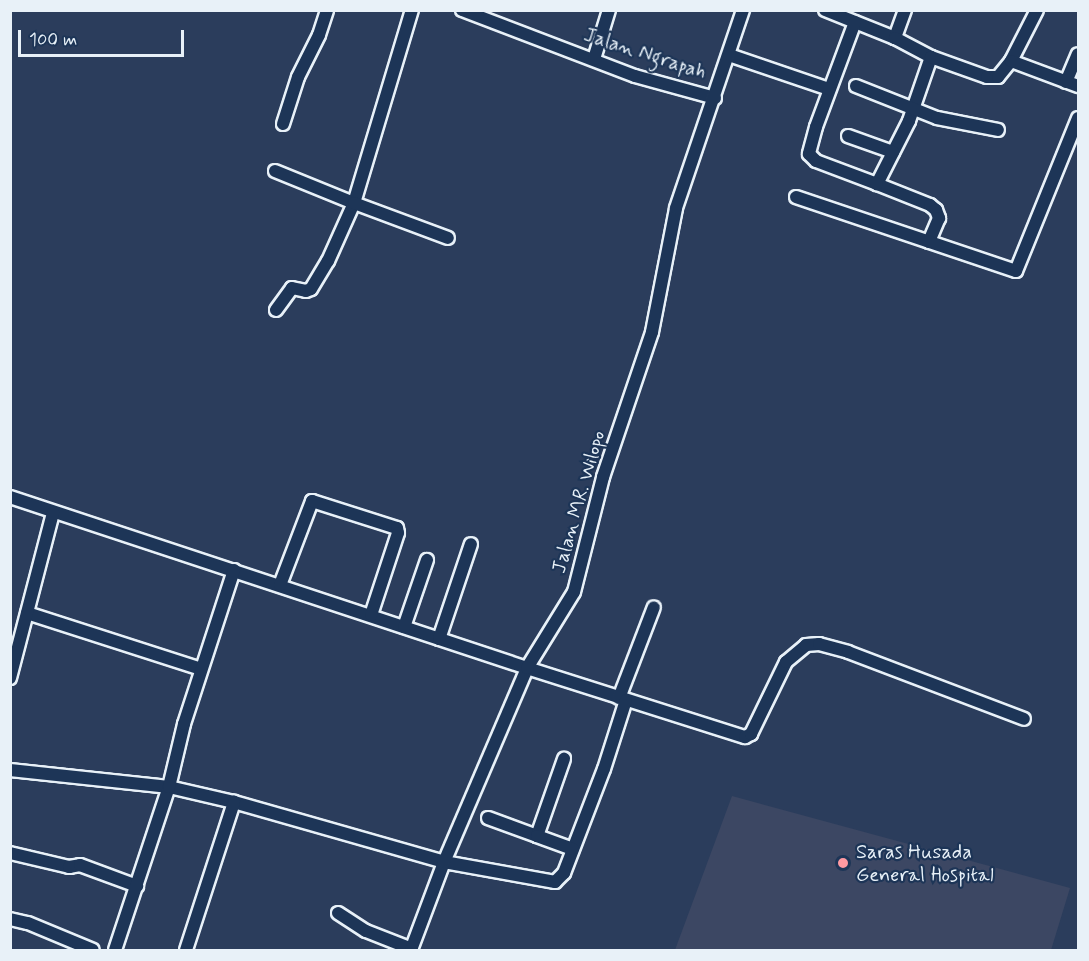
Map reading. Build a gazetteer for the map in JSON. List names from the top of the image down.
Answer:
{
  "streets": {
    "street": ["Jalan Ngrapah", "Jalan MR. Wilopo"]
  },
  "crossings": [
    ["Jalan Ngrapah", "Jalan MR. Wilopo"]
  ],
  "places": ["Saras Husada General Hospital"],
  "scale_bar": "100 m"
}
